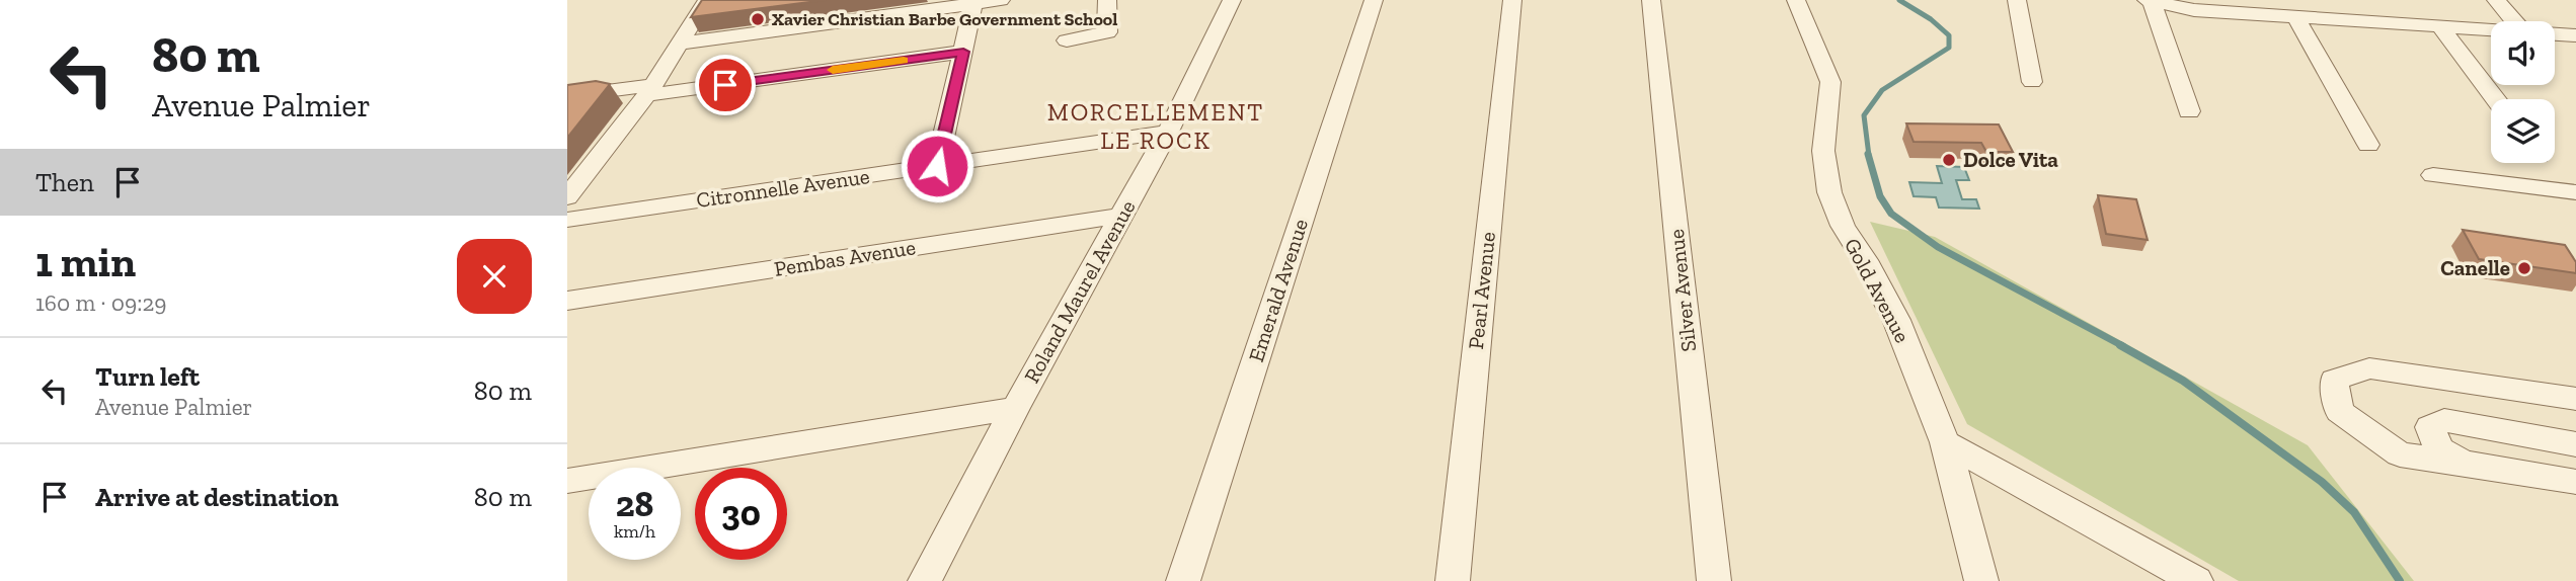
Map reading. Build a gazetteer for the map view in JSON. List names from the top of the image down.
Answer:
{
  "streets": {
    "street": [
      "Citronnelle Avenue",
      "Pembas Avenue",
      "Emerald Avenue",
      "Pearl Avenue",
      "Silver Avenue",
      "Gold Avenue",
      "Roland Maurel Avenue"
    ]
  },
  "crossings": [
    ["Citronnelle Avenue", "Roland Maurel Avenue"],
    ["Pembas Avenue", "Roland Maurel Avenue"]
  ],
  "districts": ["MORCELLEMENT LE ROCK"],
  "places": ["Xavier Christian Barbe Government School", "Dolce Vita", "Canelle"],
  "page": {
    "turn": ["80 m", "Avenue Palmier"],
    "then": "Then",
    "heading": ["1 min", "160 m · 09:29"],
    "list": [
      {
        "name": "Turn left",
        "note": "Avenue Palmier",
        "value": "80 m"
      },
      {
        "name": "Arrive at destination",
        "value": "80 m"
      }
    ],
    "speed": "28 km/h",
    "limit": "30"
  }
}
